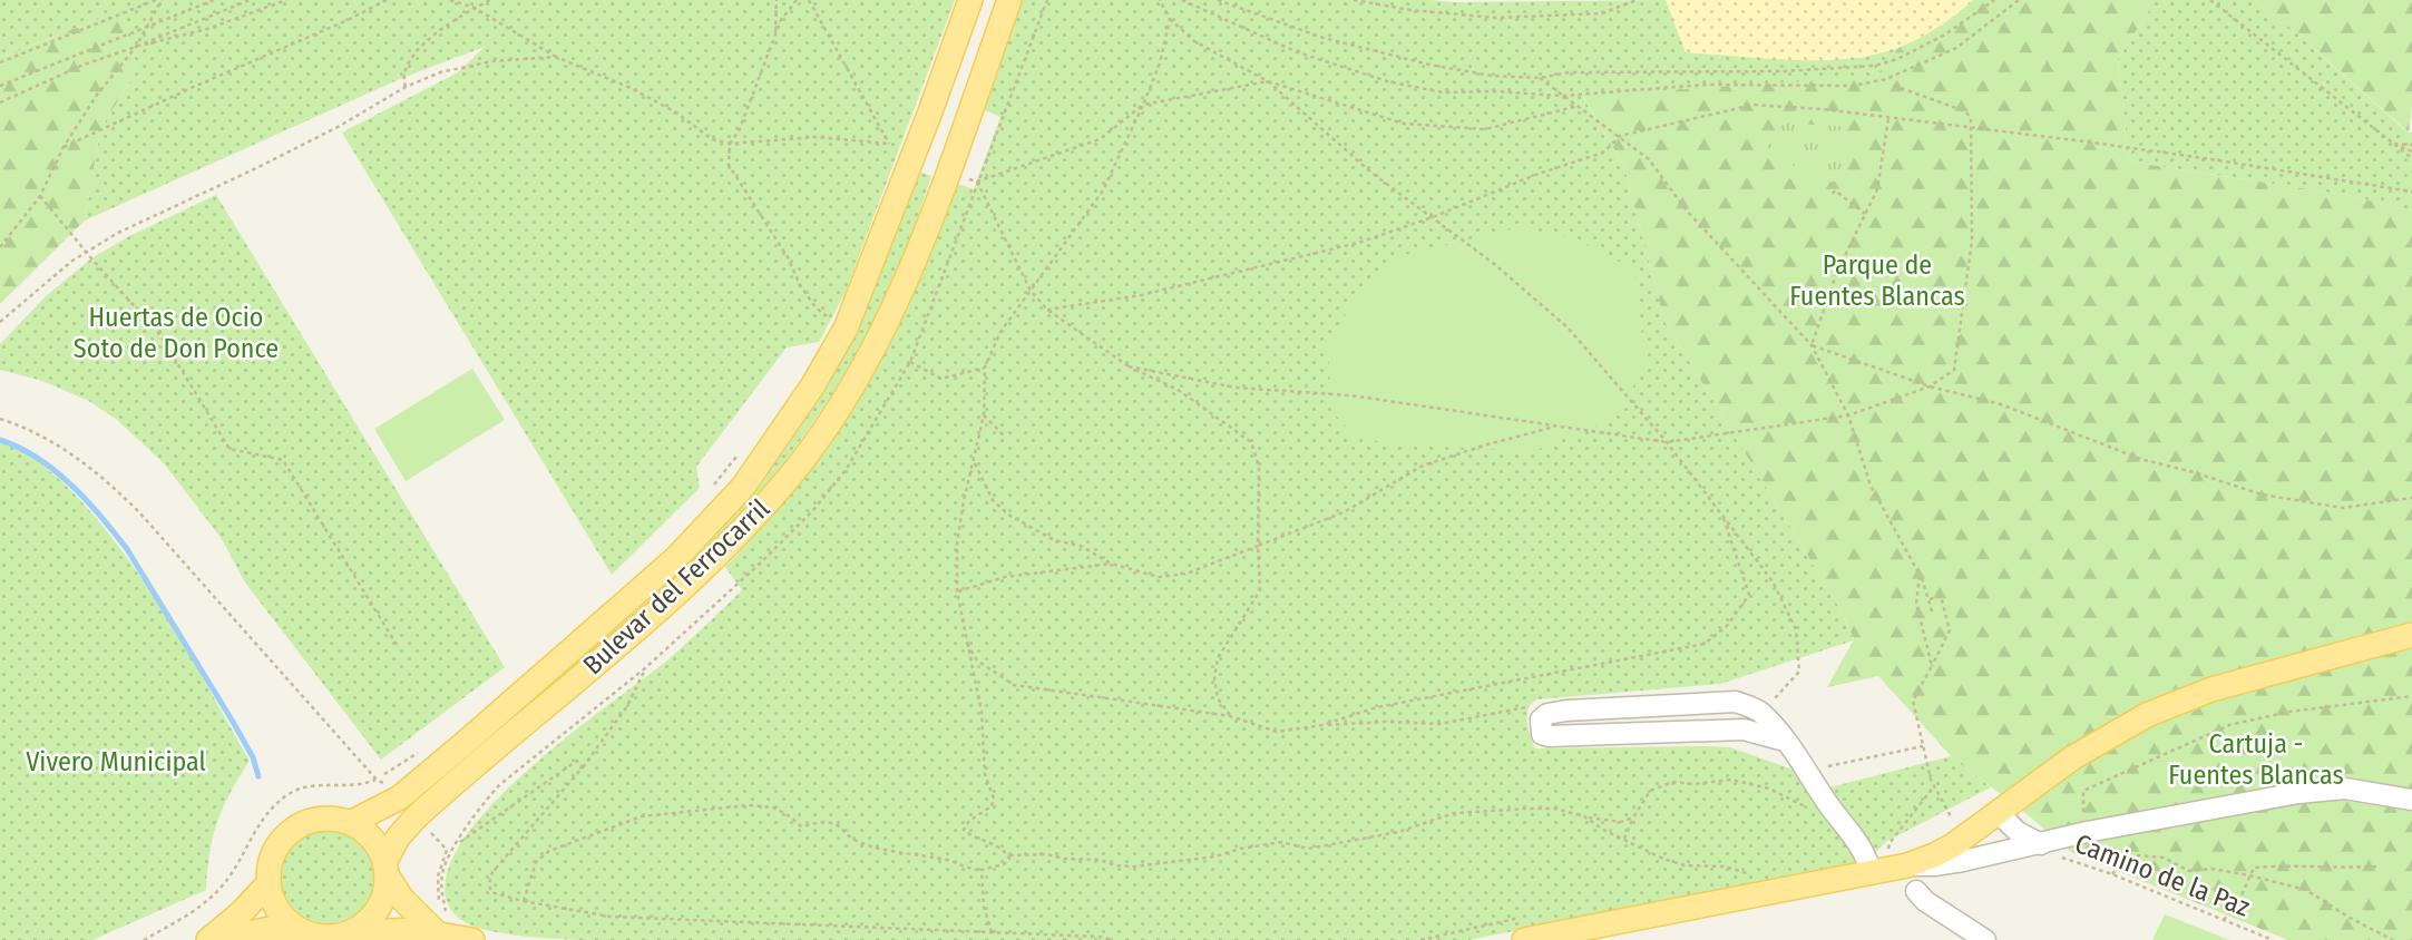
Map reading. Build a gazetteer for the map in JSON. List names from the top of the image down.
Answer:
{
  "streets": {
    "main road": ["Bulevar del Ferrocarril"],
    "path": ["Camino de la Paz"]
  },
  "parks": [
    "Parque de Fuentes Blancas",
    "Huertas de Ocio Soto de Don Ponce",
    "Cartuja - Fuentes Blancas",
    "Vivero Municipal"
  ]
}
